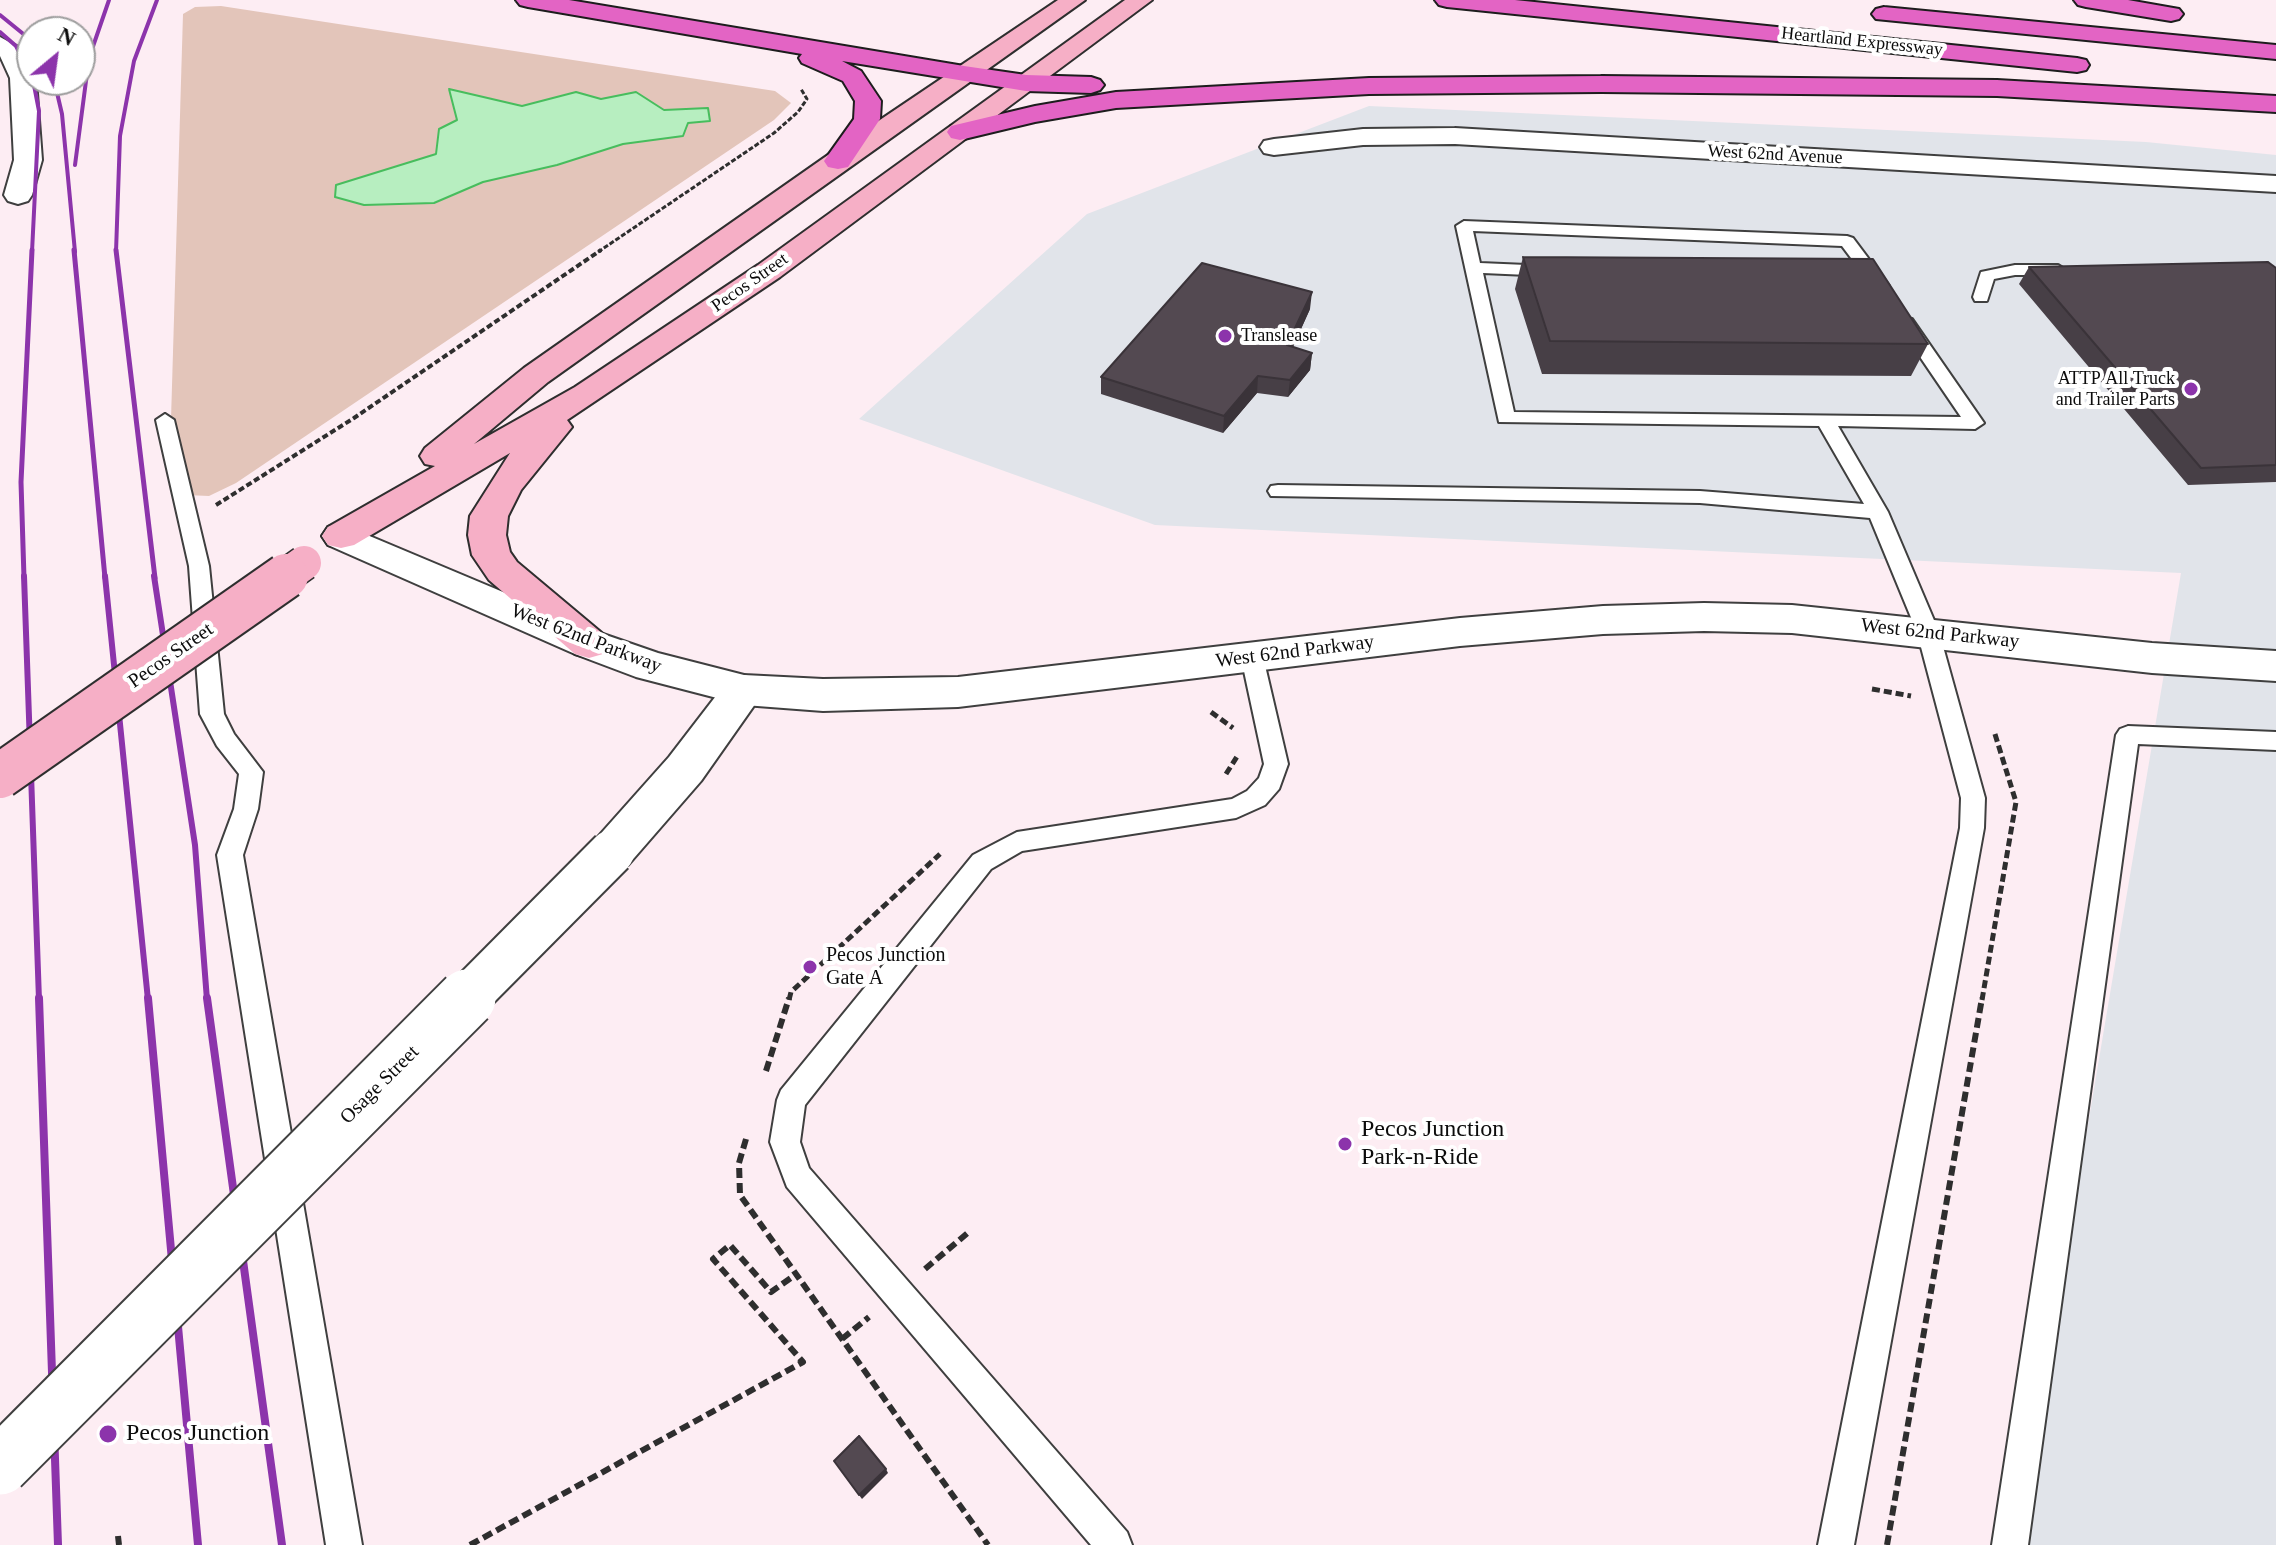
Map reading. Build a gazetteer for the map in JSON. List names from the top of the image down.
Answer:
{
  "streets": {
    "highway": ["Heartland Expressway"],
    "main road": ["Pecos Street"],
    "street": ["West 62nd Avenue", "West 62nd Parkway", "Osage Street"]
  },
  "crossings": [
    ["Pecos Street", "West 62nd Parkway"],
    ["West 62nd Parkway", "Osage Street"]
  ],
  "places": [
    "Translease",
    "ATTP All Truck and Trailer Parts",
    "Pecos Junction Gate A",
    "Pecos Junction Park-n-Ride",
    "Pecos Junction"
  ],
  "north": "top right"
}
